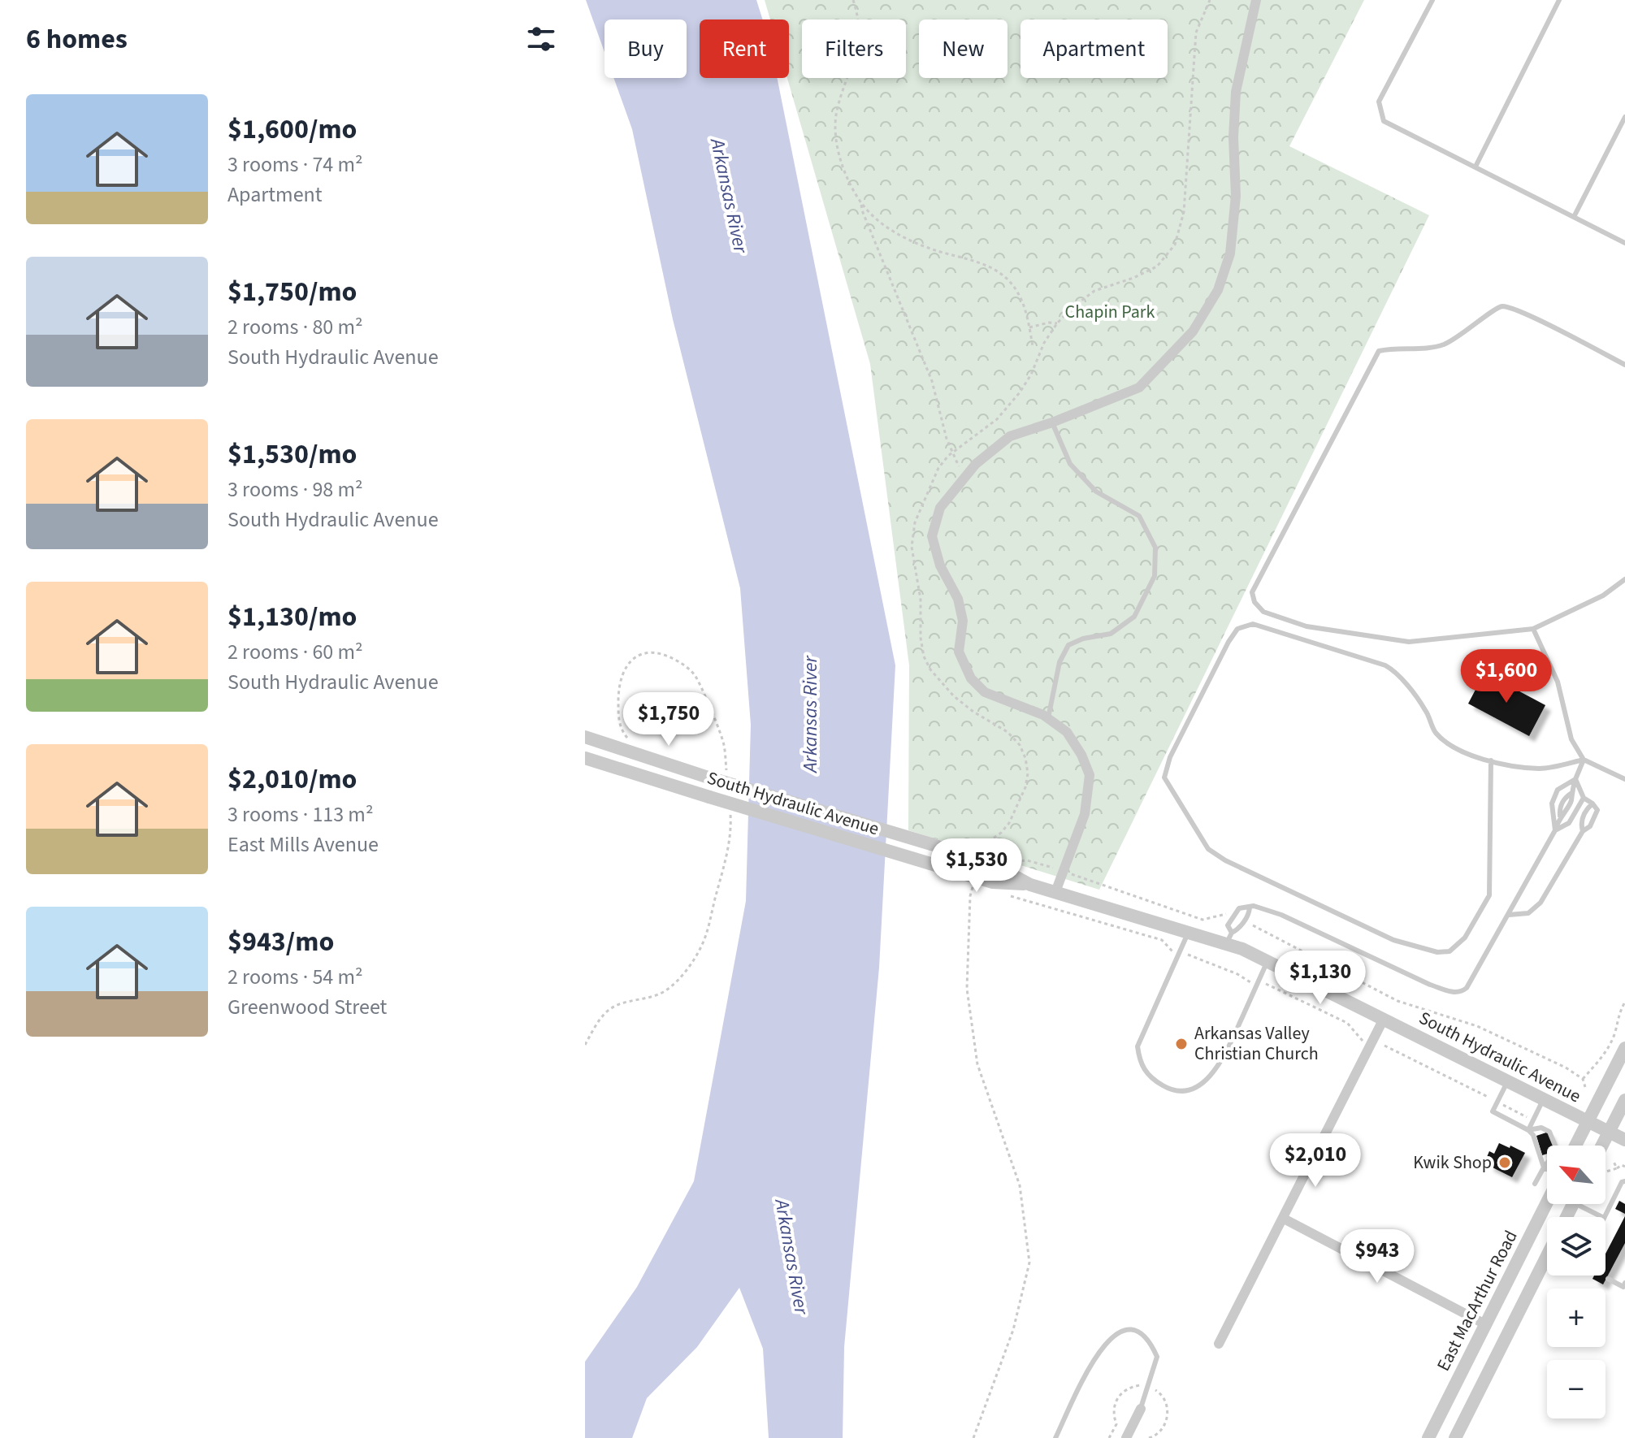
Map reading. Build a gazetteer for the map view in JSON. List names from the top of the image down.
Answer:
{
  "streets": {
    "street": ["South Hydraulic Avenue", "East MacArthur Road"]
  },
  "water": ["Arkansas River"],
  "parks": ["Chapin Park"],
  "places": ["Arkansas Valley Christian Church", "Kwik Shop"],
  "north": "top left",
  "page": {
    "heading": "6 homes",
    "chip": [
      "Buy",
      "Rent",
      "Filters",
      "New",
      "Apartment"
    ],
    "list": [
      {
        "name": "$1,600/mo",
        "note": "3 rooms · 74 m² · Apartment"
      },
      {
        "name": "$1,750/mo",
        "note": "2 rooms · 80 m² · South Hydraulic Avenue"
      },
      {
        "name": "$1,530/mo",
        "note": "3 rooms · 98 m² · South Hydraulic Avenue"
      },
      {
        "name": "$1,130/mo",
        "note": "2 rooms · 60 m² · South Hydraulic Avenue"
      },
      {
        "name": "$2,010/mo",
        "note": "3 rooms · 113 m² · East Mills Avenue"
      },
      {
        "name": "$943/mo",
        "note": "2 rooms · 54 m² · Greenwood Street"
      }
    ],
    "price": [
      "$1,600",
      "$1,750",
      "$1,530",
      "$1,130",
      "$2,010",
      "$943"
    ],
    "map_buttons": ["+", "−"]
  }
}
